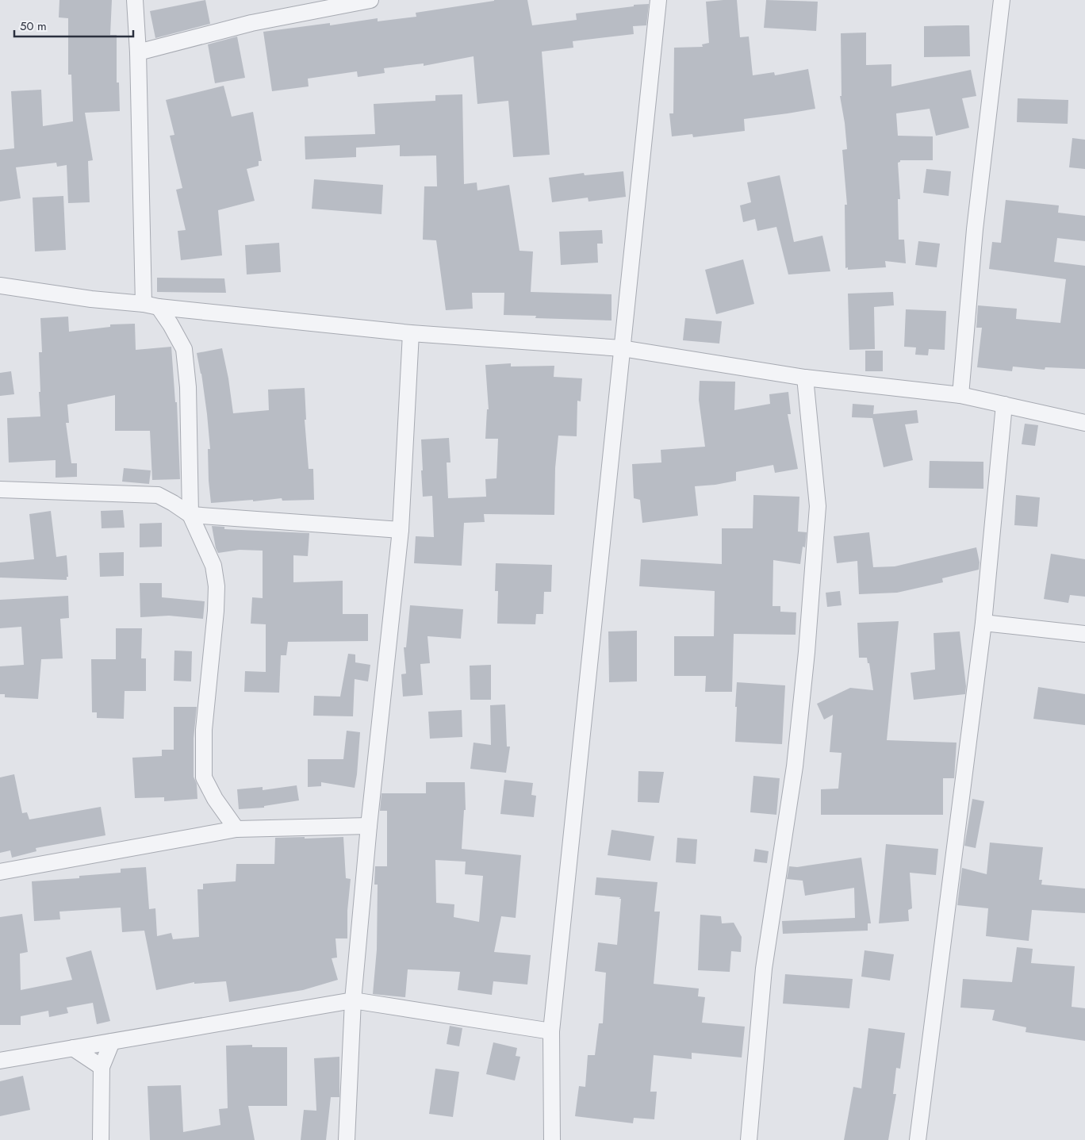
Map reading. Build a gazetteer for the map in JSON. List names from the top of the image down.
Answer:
{
  "scale_bar": "50 m"
}
